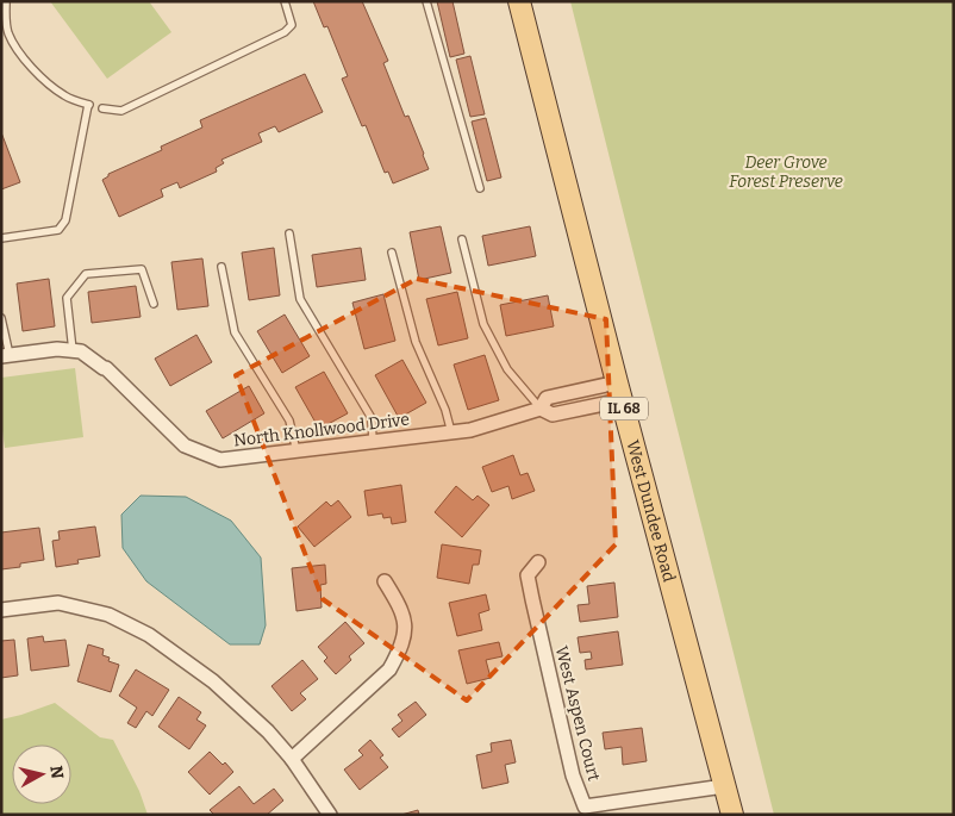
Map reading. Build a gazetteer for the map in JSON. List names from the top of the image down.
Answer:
{
  "streets": {
    "main road": ["IL 68", "West Dundee Road"],
    "street": ["North Knollwood Drive", "West Aspen Court"]
  },
  "crossings": [
    ["North Knollwood Drive", "West Dundee Road"],
    ["West Dundee Road", "West Aspen Court"]
  ],
  "parks": ["Deer Grove Forest Preserve"],
  "north": "right"
}
